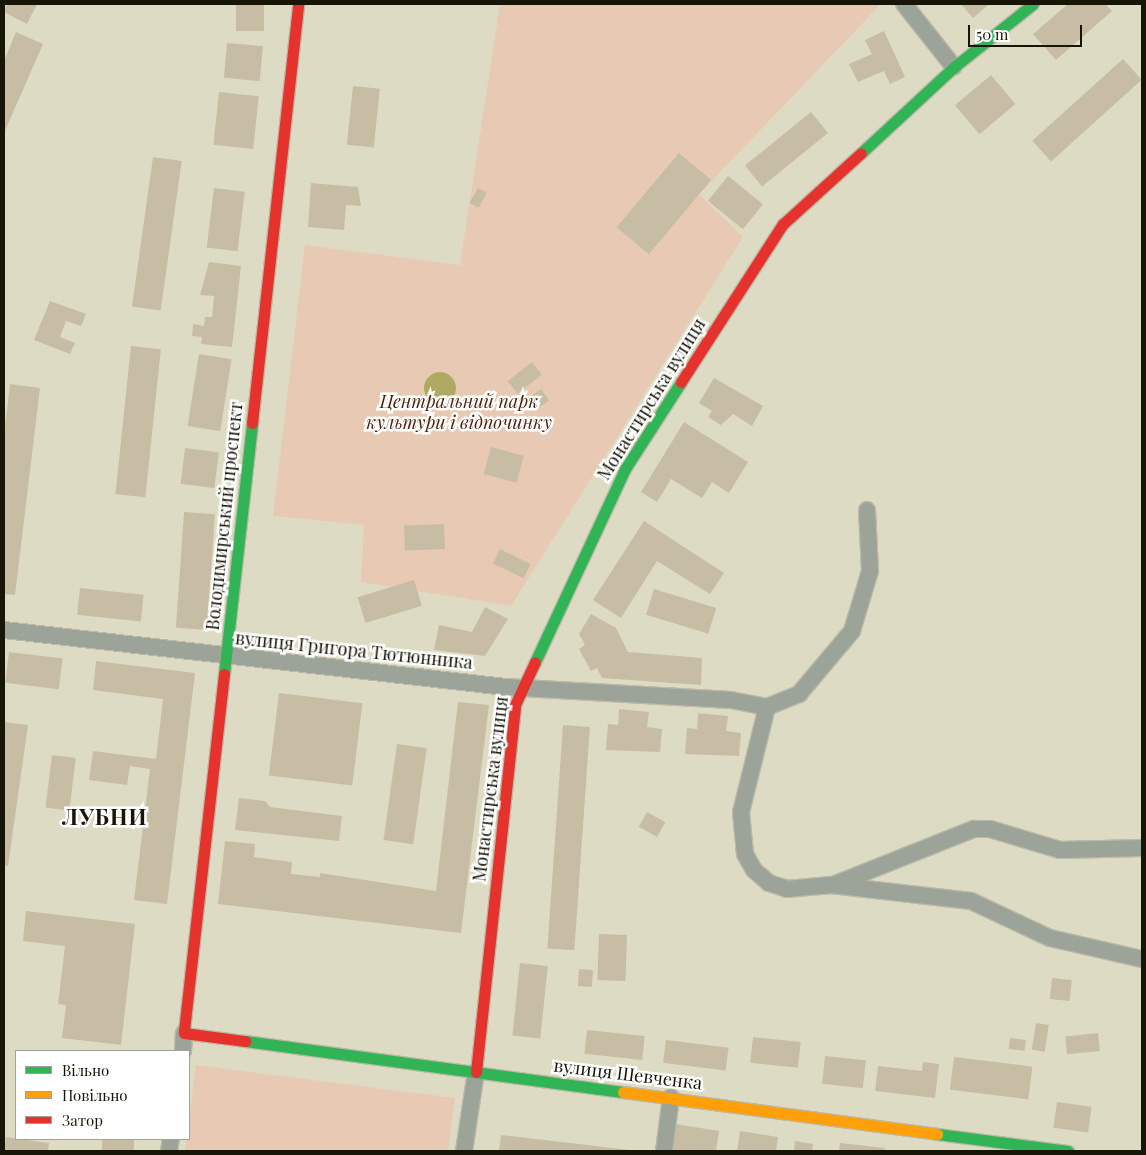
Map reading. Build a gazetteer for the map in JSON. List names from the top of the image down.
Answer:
{
  "streets": {
    "main road": ["Монастирська вулиця", "Володимирський проспект", "вулиця Шевченка"],
    "street": ["вулиця Григора Тютюнника"]
  },
  "crossings": [
    ["Монастирська вулиця", "вулиця Григора Тютюнника"],
    ["Монастирська вулиця", "вулиця Шевченка"],
    ["Володимирський проспект", "вулиця Григора Тютюнника"],
    ["Володимирський проспект", "вулиця Шевченка"]
  ],
  "districts": ["ЛУБНИ"],
  "parks": ["Центральний парк культури і відпочинку"],
  "legend": ["Вільно", "Повільно", "Затор"],
  "scale_bar": "50 m"
}
